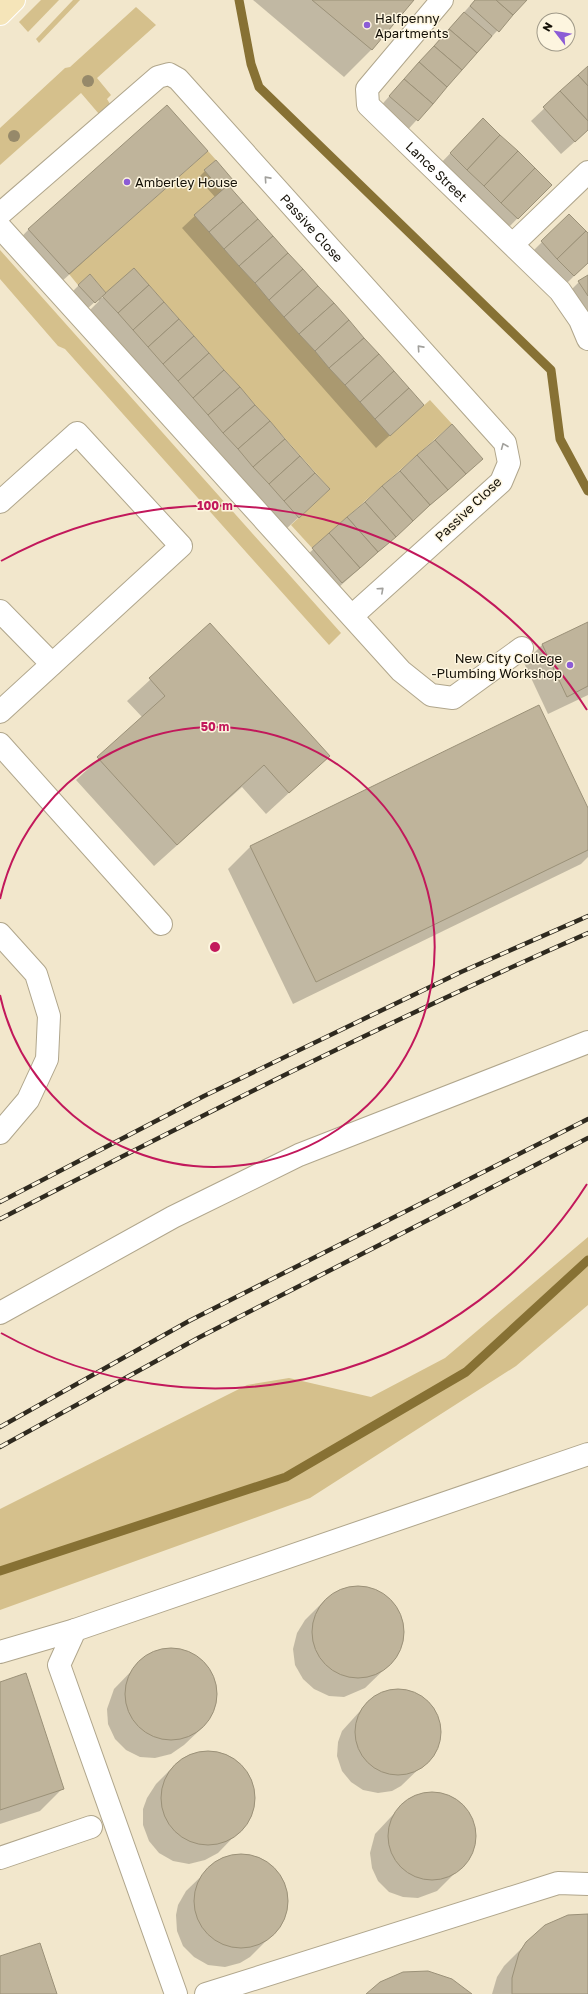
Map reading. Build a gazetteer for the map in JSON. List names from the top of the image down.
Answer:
{
  "streets": {
    "street": ["Lance Street", "Passive Close"]
  },
  "places": ["Halfpenny Apartments", "Amberley House", "New City College -Plumbing Workshop"],
  "north": "top left",
  "rings": ["100 m", "50 m"]
}
